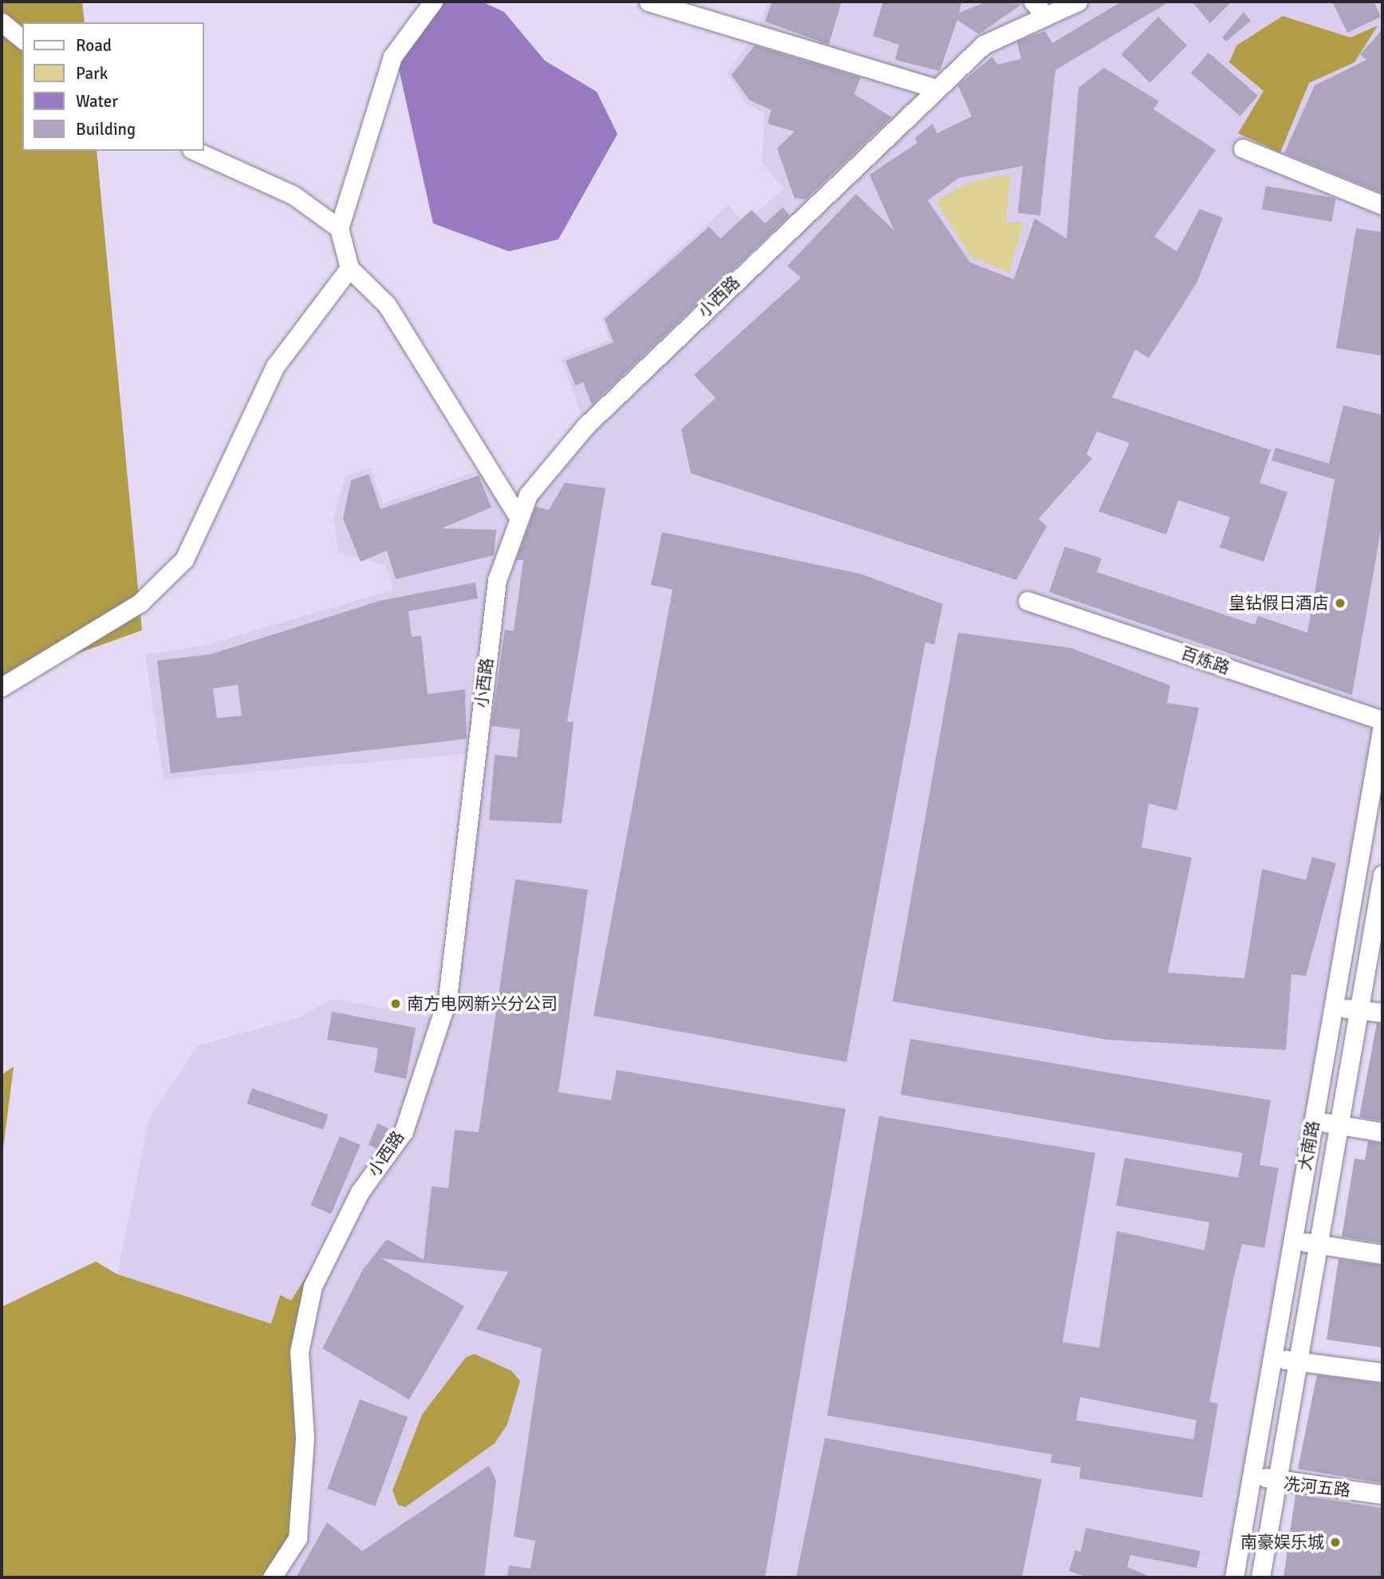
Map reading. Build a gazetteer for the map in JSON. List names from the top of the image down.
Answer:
{
  "streets": {
    "street": [
      "小西路",
      "百炼路",
      "大南路",
      "冼河五路"
    ]
  },
  "crossings": [
    ["大南路", "冼河五路"]
  ],
  "places": ["皇钻假日酒店", "南方电网新兴分公司", "南豪娱乐城"],
  "legend": [
    "Road",
    "Park",
    "Water",
    "Building"
  ]
}
